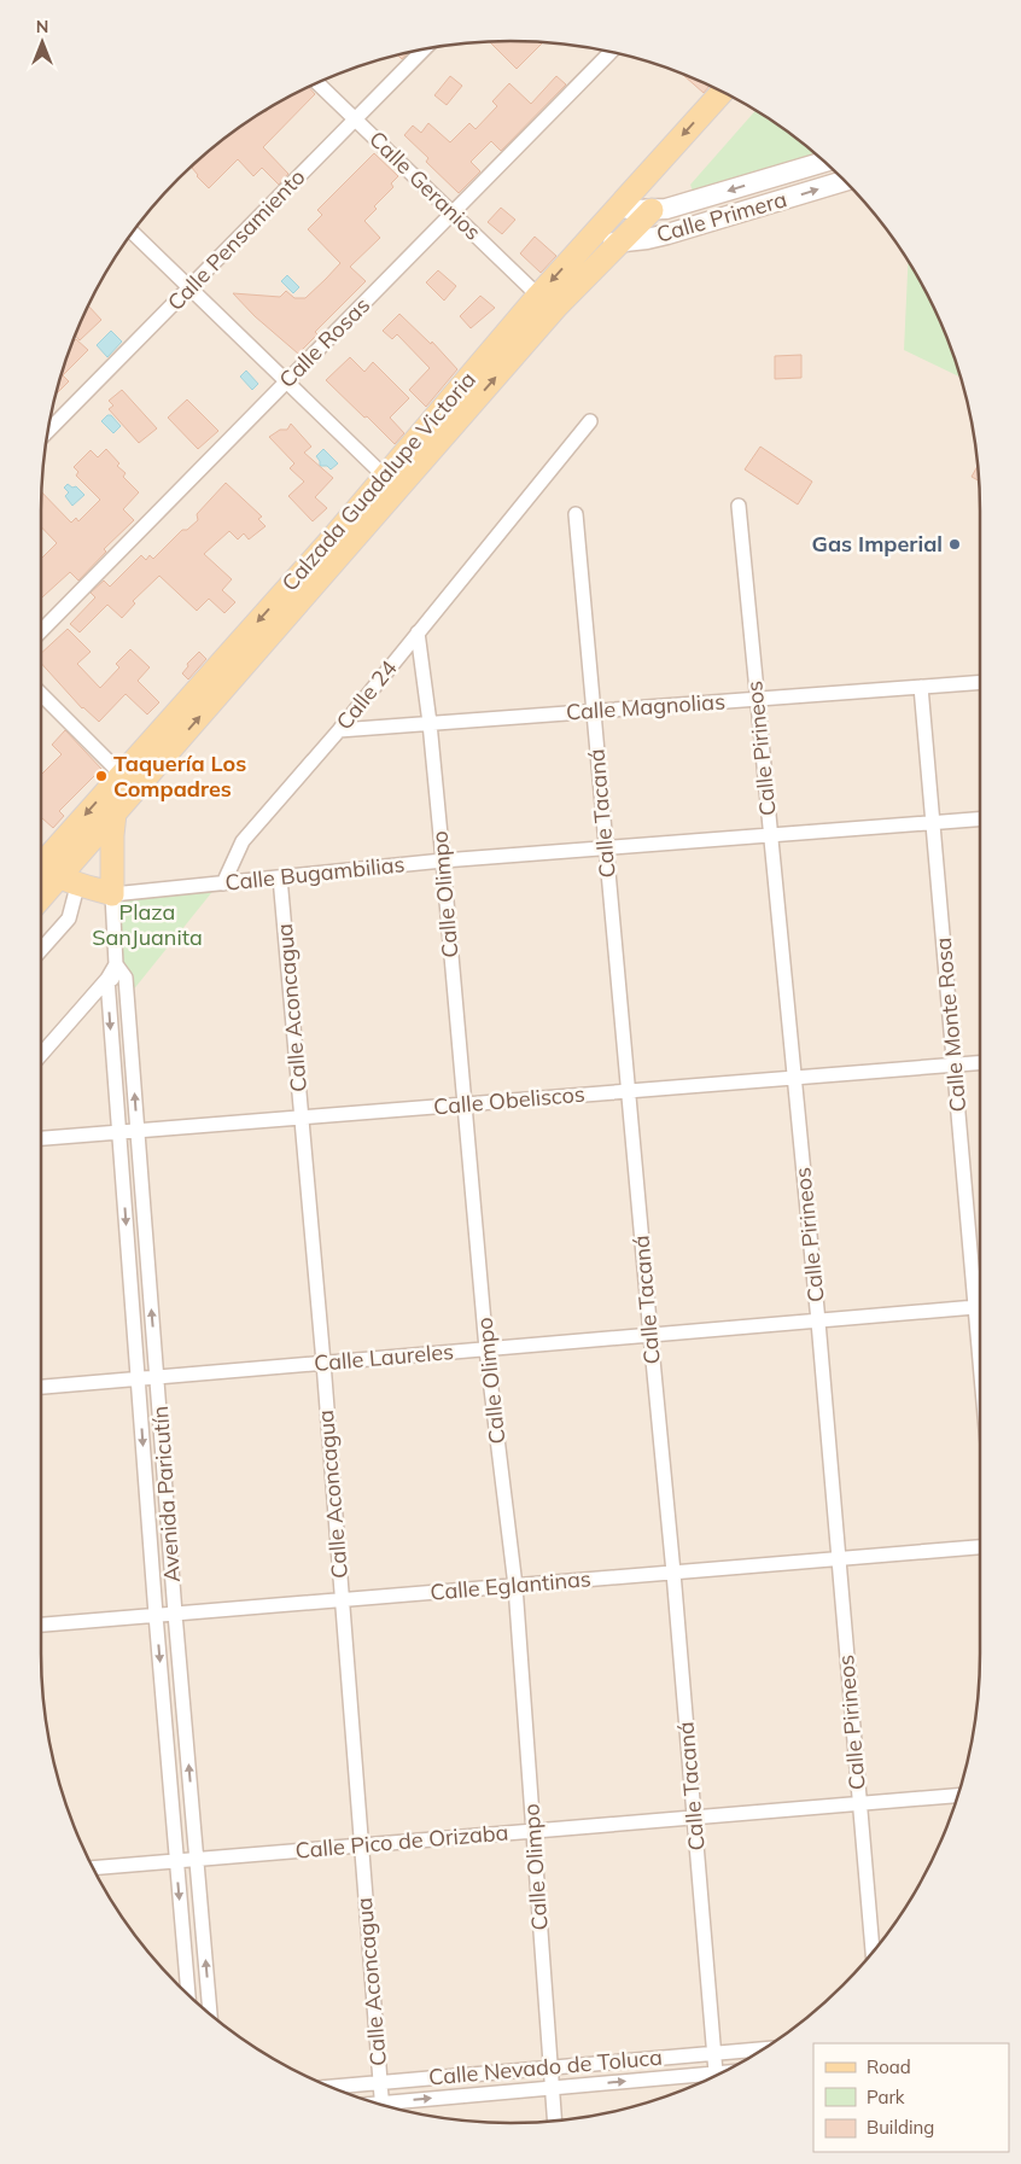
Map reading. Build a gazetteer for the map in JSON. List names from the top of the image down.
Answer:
{
  "streets": {
    "main road": ["Calle Primera", "Calzada Guadalupe Victoria"],
    "street": [
      "Calle Geranios",
      "Calle Pensamiento",
      "Calle Rosas",
      "Calle 24",
      "Calle Magnolias",
      "Calle Pirineos",
      "Calle Tacaná",
      "Calle Bugambilias",
      "Calle Olimpo",
      "Calle Aconcagua",
      "Calle Monte Rosa",
      "Calle Obeliscos",
      "Calle Laureles",
      "Avenida Paricutín",
      "Calle Eglantinas",
      "Calle Pico de Orizaba",
      "Calle Nevado de Toluca"
    ]
  },
  "crossings": [
    ["Calle Geranios", "Calle Pensamiento"],
    ["Calle Geranios", "Calle Rosas"],
    ["Calle Geranios", "Calzada Guadalupe Victoria"],
    ["Calle Primera", "Calzada Guadalupe Victoria"],
    ["Calle 24", "Calle Magnolias"],
    ["Calle 24", "Calle Bugambilias"],
    ["Calle 24", "Calle Olimpo"],
    ["Calle Magnolias", "Calle Pirineos"],
    ["Calle Magnolias", "Calle Tacaná"],
    ["Calle Magnolias", "Calle Olimpo"],
    ["Calle Magnolias", "Calle Monte Rosa"],
    ["Calle Pirineos", "Calle Bugambilias"],
    ["Calle Pirineos", "Calle Obeliscos"],
    ["Calle Pirineos", "Calle Laureles"],
    ["Calle Pirineos", "Calle Eglantinas"],
    ["Calle Pirineos", "Calle Pico de Orizaba"],
    ["Calle Tacaná", "Calle Bugambilias"],
    ["Calle Tacaná", "Calle Obeliscos"],
    ["Calle Tacaná", "Calle Laureles"],
    ["Calle Tacaná", "Calle Eglantinas"],
    ["Calle Tacaná", "Calle Pico de Orizaba"],
    ["Calle Tacaná", "Calle Nevado de Toluca"],
    ["Calle Bugambilias", "Calle Olimpo"],
    ["Calle Bugambilias", "Calle Aconcagua"],
    ["Calle Bugambilias", "Calle Monte Rosa"],
    ["Calle Olimpo", "Calle Obeliscos"],
    ["Calle Olimpo", "Calle Laureles"],
    ["Calle Olimpo", "Calle Eglantinas"],
    ["Calle Olimpo", "Calle Pico de Orizaba"],
    ["Calle Olimpo", "Calle Nevado de Toluca"],
    ["Calle Aconcagua", "Calle Obeliscos"],
    ["Calle Aconcagua", "Calle Laureles"],
    ["Calle Aconcagua", "Calle Eglantinas"],
    ["Calle Aconcagua", "Calle Pico de Orizaba"],
    ["Calle Aconcagua", "Calle Nevado de Toluca"],
    ["Calle Monte Rosa", "Calle Obeliscos"],
    ["Calle Obeliscos", "Avenida Paricutín"],
    ["Calle Laureles", "Avenida Paricutín"],
    ["Avenida Paricutín", "Calle Eglantinas"],
    ["Avenida Paricutín", "Calle Pico de Orizaba"]
  ],
  "parks": ["Plaza SanJuanita"],
  "places": ["Gas Imperial", "Taquería Los Compadres"],
  "legend": ["Road", "Park", "Building"],
  "north": "top"
}
